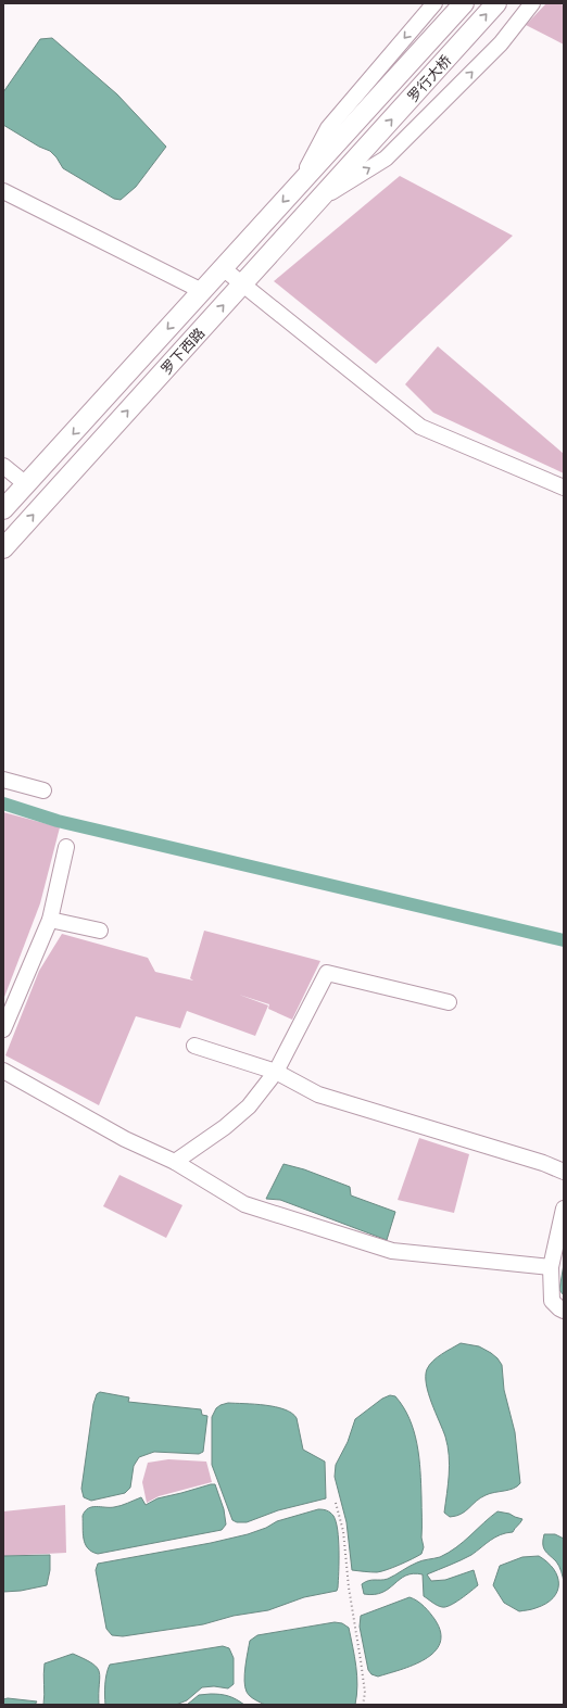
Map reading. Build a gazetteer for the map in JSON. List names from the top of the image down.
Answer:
{
  "streets": {
    "main road": ["罗行大桥", "罗下西路"]
  },
  "crossings": [
    ["罗行大桥", "罗下西路"]
  ]
}
